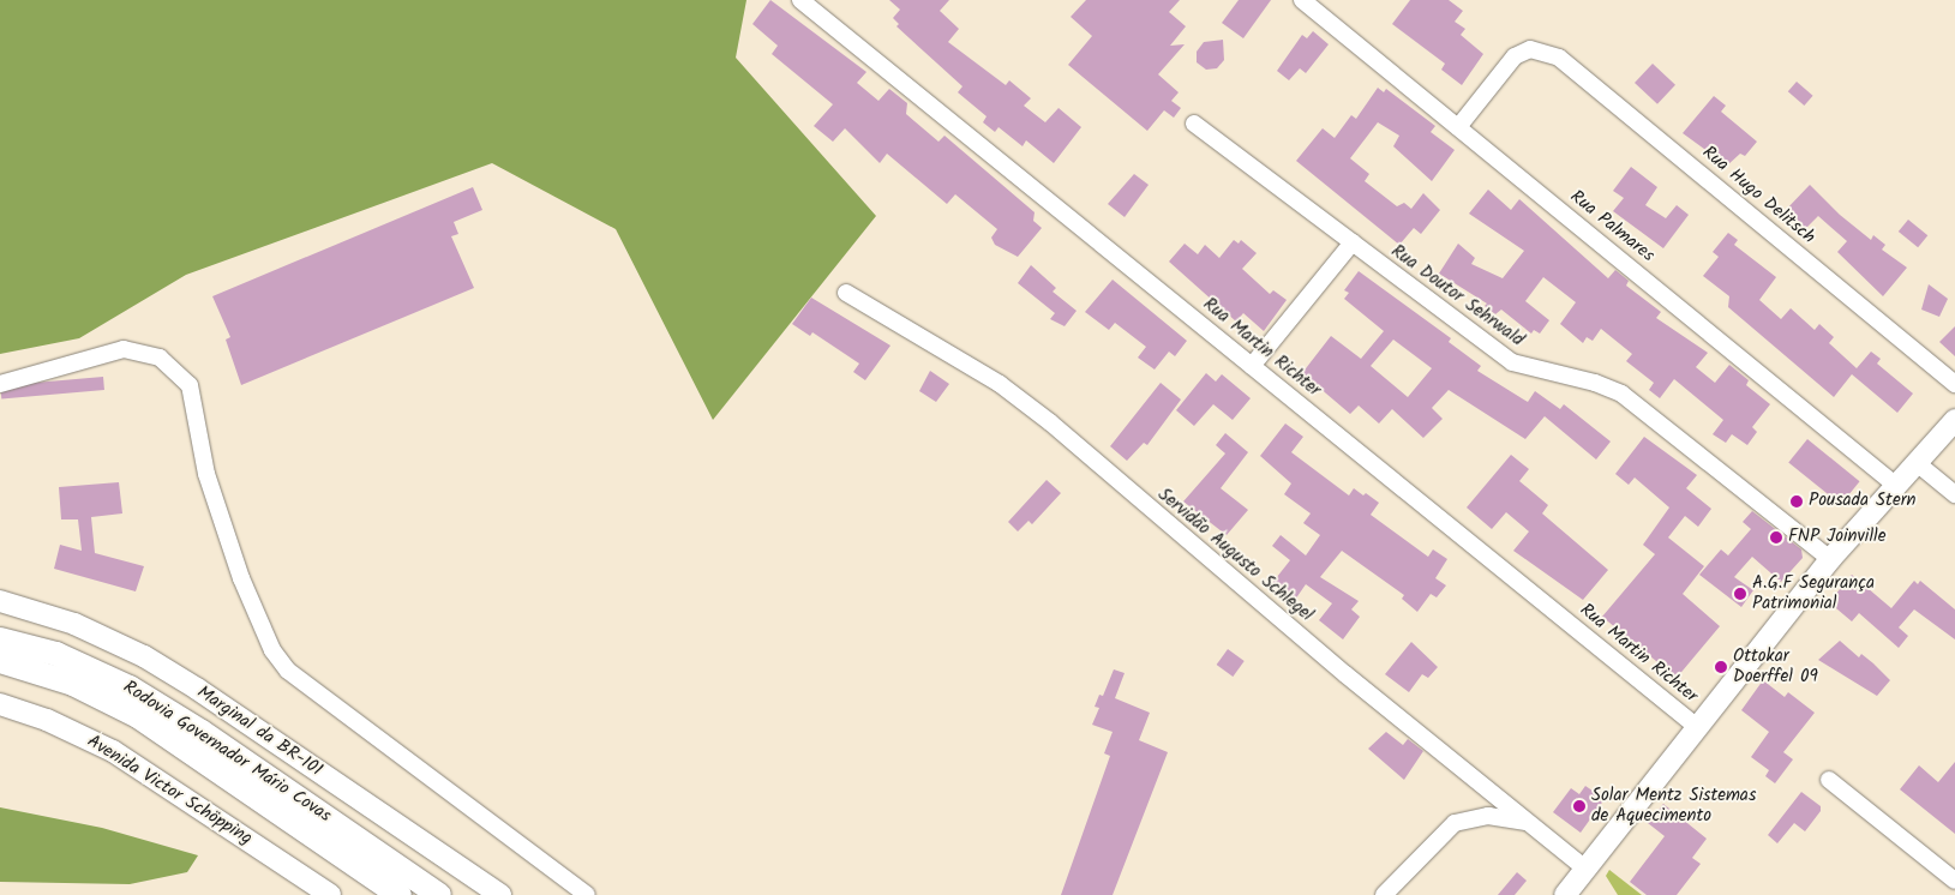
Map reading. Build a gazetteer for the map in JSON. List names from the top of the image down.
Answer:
{
  "streets": {
    "highway": ["Rodovia Governador Mário Covas"],
    "main road": ["Marginal da BR-101", "Avenida Victor Schöpping"],
    "street": [
      "Rua Hugo Delitsch",
      "Rua Palmares",
      "Rua Doutor Sehrwald",
      "Rua Martin Richter",
      "Servidão Augusto Schlegel"
    ]
  },
  "crossings": [
    ["Rua Hugo Delitsch", "Rua Palmares"]
  ],
  "places": [
    "Pousada Stern",
    "FNP Joinville",
    "A.G.F Segurança Patrimonial",
    "Ottokar Doerffel 09",
    "Solar Mentz Sistemas de Aquecimento"
  ]
}
